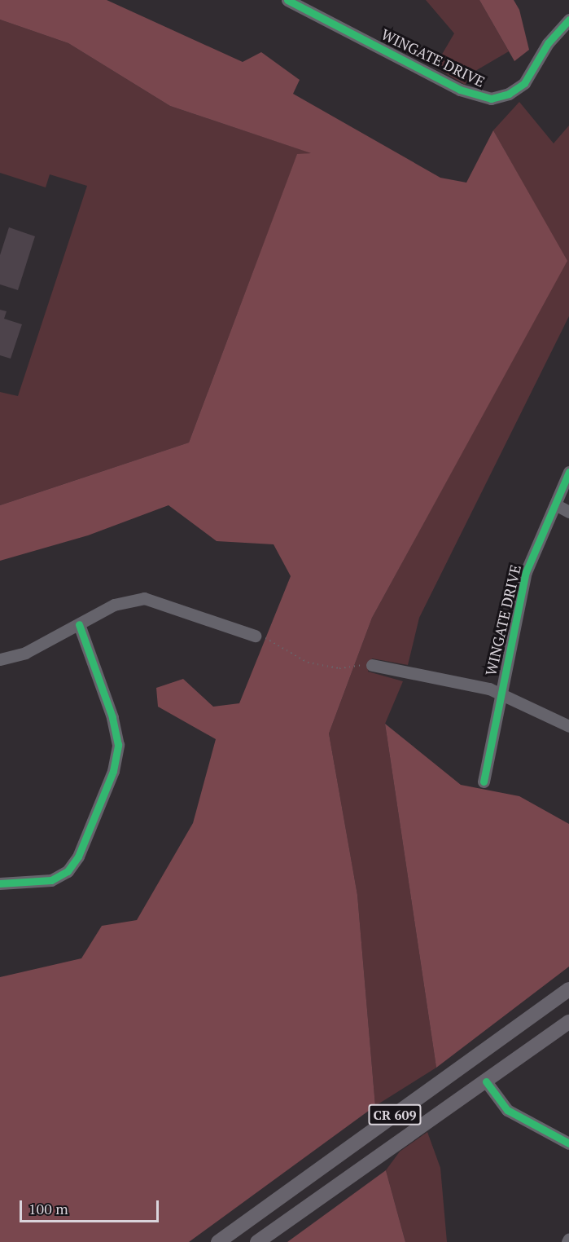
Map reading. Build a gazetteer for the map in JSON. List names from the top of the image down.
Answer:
{
  "streets": {
    "main road": ["CR 609"],
    "street": ["WINGATE DRIVE"]
  },
  "scale_bar": "100 m"
}
